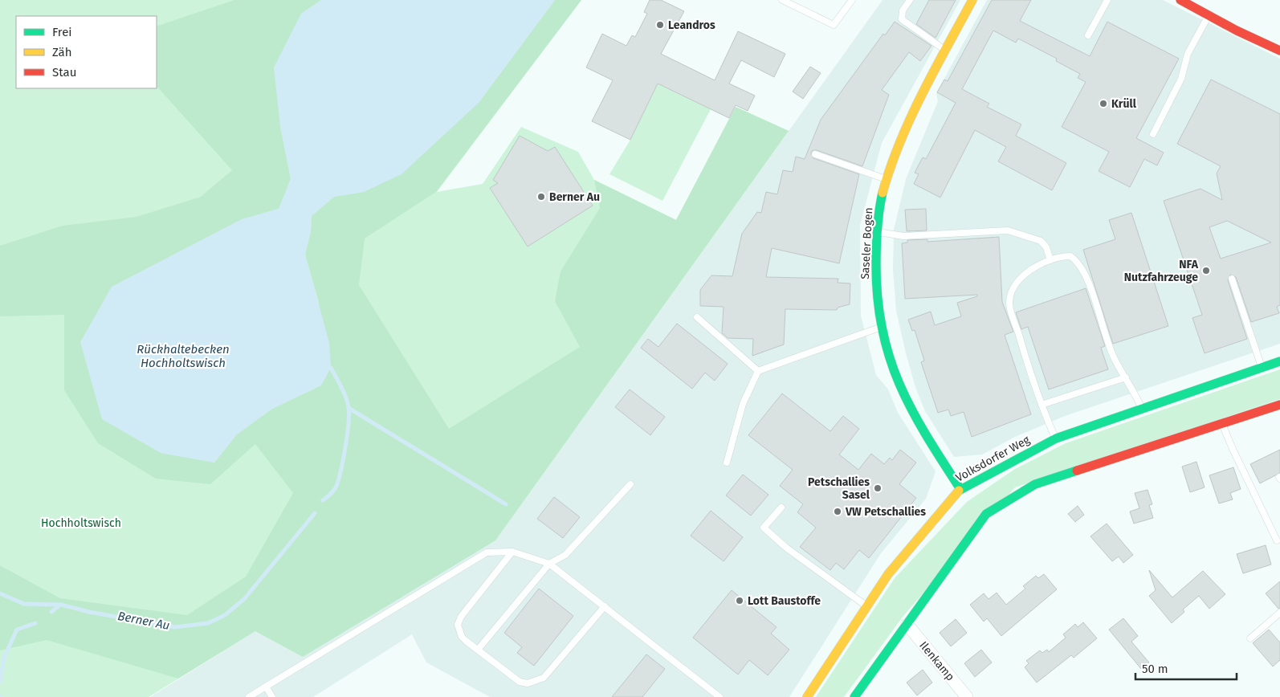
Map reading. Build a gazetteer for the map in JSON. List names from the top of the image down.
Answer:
{
  "streets": {
    "street": ["Saseler Bogen", "Volksdorfer Weg", "Ilenkamp"]
  },
  "crossings": [
    ["Saseler Bogen", "Volksdorfer Weg"]
  ],
  "water": ["Rückhaltebecken Hochholtswisch", "Berner Au"],
  "parks": ["Hochholtswisch"],
  "places": [
    "Leandros",
    "Krüll",
    "Berner Au",
    "NFA Nutzfahrzeuge",
    "Petschallies Sasel",
    "VW Petschallies",
    "Lott Baustoffe"
  ],
  "legend": ["Frei", "Zäh", "Stau"],
  "scale_bar": "50 m"
}
